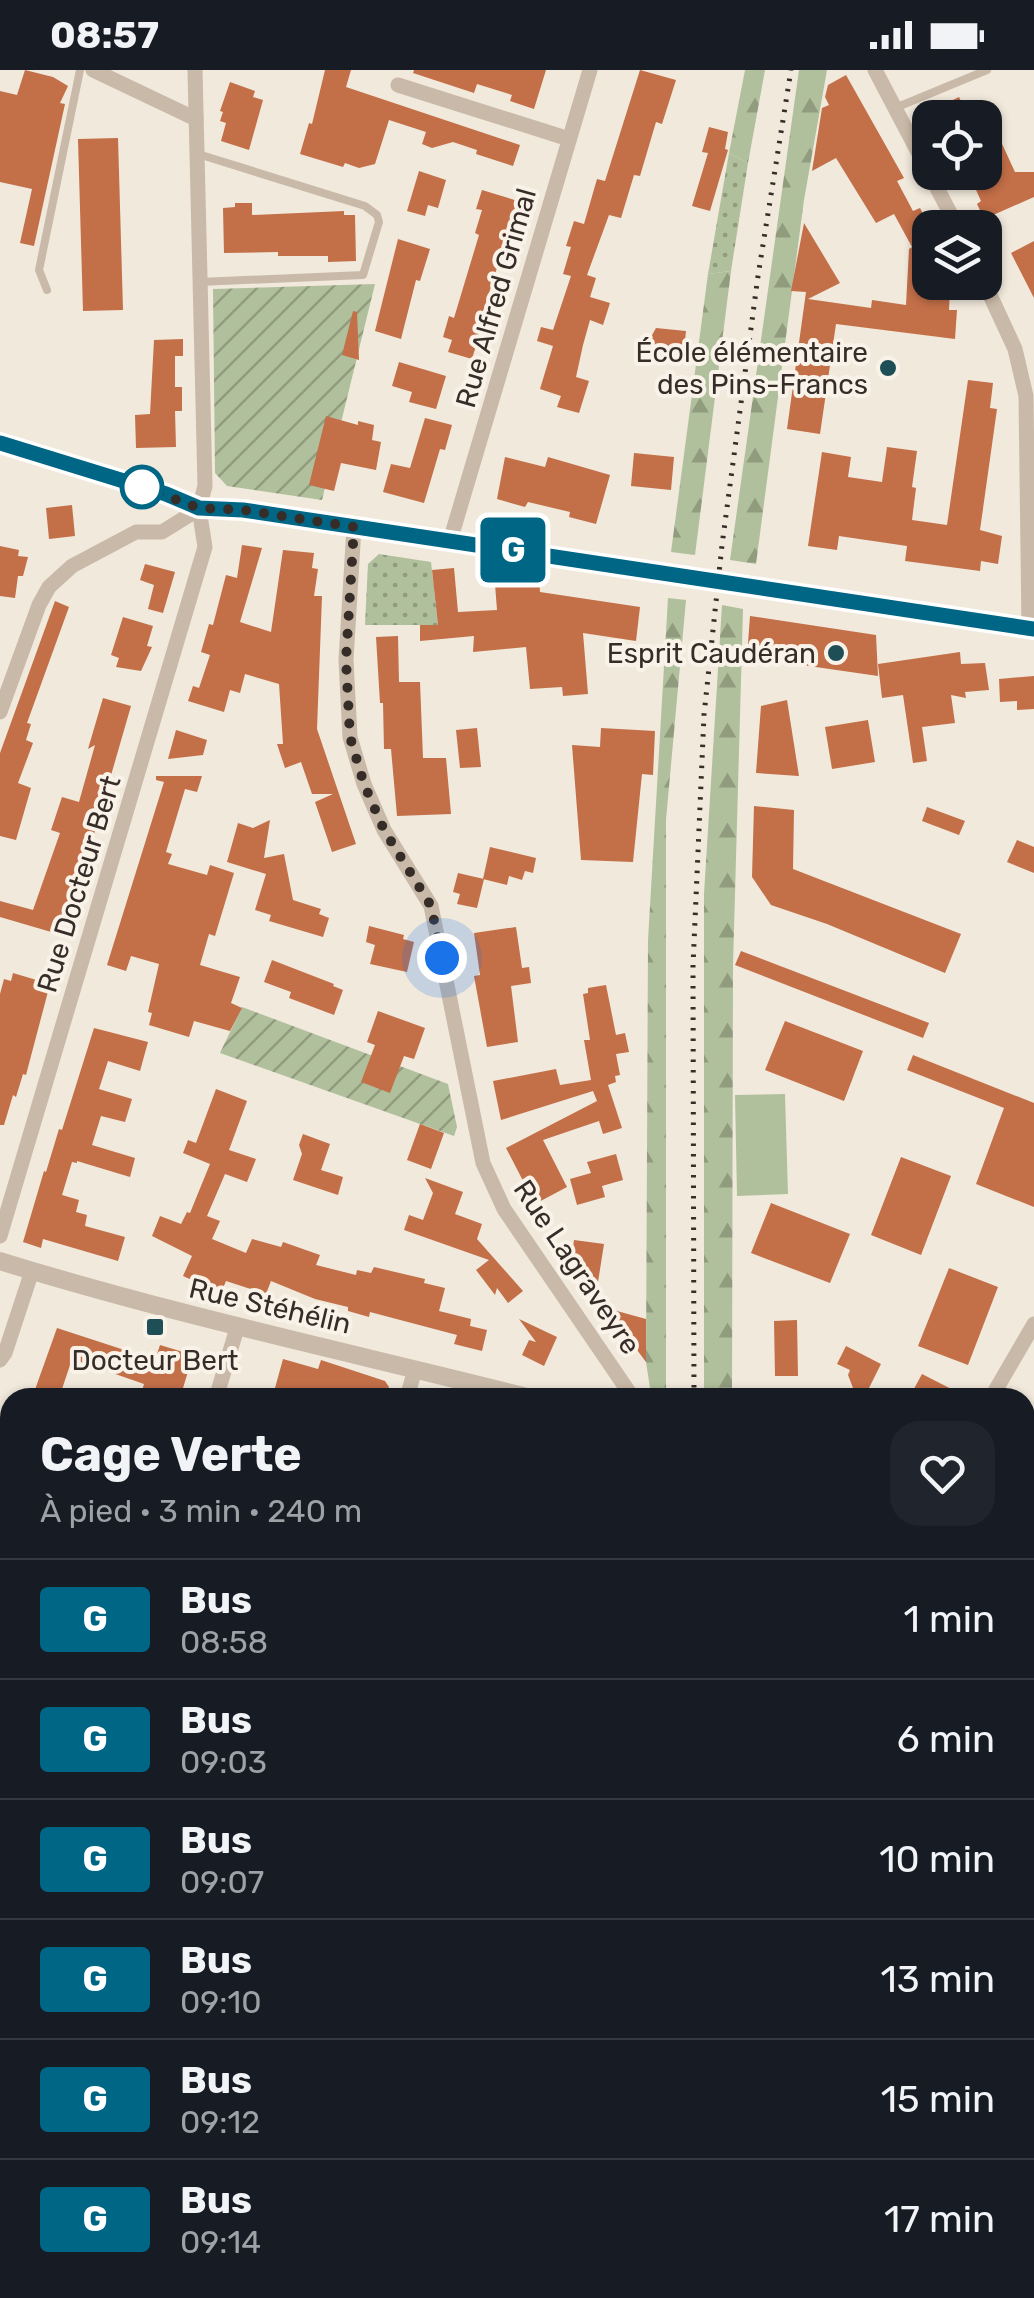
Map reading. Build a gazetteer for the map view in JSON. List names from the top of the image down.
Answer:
{
  "streets": {
    "street": [
      "Rue Alfred Grimal",
      "Rue Docteur Bert",
      "Rue Lagraveyre",
      "Rue Stéhélin"
    ]
  },
  "places": {
    "other": ["École élémentaire des Pins-Francs", "Esprit Caudéran"],
    "transit": ["Docteur Bert"]
  },
  "lines": ["bus line G"],
  "page": {
    "status": "08:57",
    "on_map": "G",
    "heading": ["Cage Verte", "À pied · 3 min · 240 m"],
    "list": [
      {
        "mark": "G",
        "name": "Bus",
        "note": "08:58",
        "value": "1 min"
      },
      {
        "mark": "G",
        "name": "Bus",
        "note": "09:03",
        "value": "6 min"
      },
      {
        "mark": "G",
        "name": "Bus",
        "note": "09:07",
        "value": "10 min"
      },
      {
        "mark": "G",
        "name": "Bus",
        "note": "09:10",
        "value": "13 min"
      },
      {
        "mark": "G",
        "name": "Bus",
        "note": "09:12",
        "value": "15 min"
      },
      {
        "mark": "G",
        "name": "Bus",
        "note": "09:14",
        "value": "17 min"
      }
    ]
  }
}
